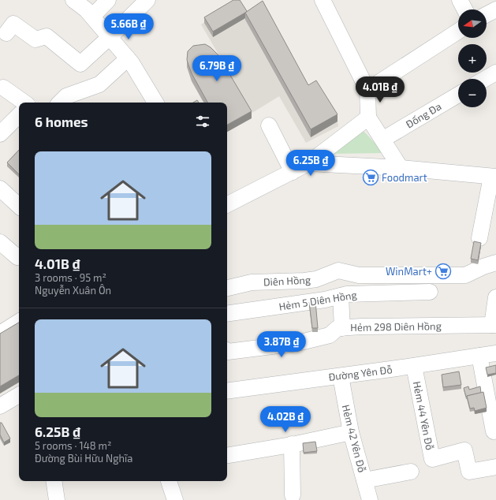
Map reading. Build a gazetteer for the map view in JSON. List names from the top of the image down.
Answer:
{
  "streets": {
    "street": [
      "Đống Đa",
      "Diên Hồng",
      "Hẻm 5 Diên Hồng",
      "Hẻm 298 Diên Hồng",
      "Đường Yên Đỗ",
      "Hẻm 44 Yên Đỗ",
      "Hẻm 42 Yên Đỗ"
    ]
  },
  "crossings": [
    ["Đường Yên Đỗ", "Hẻm 44 Yên Đỗ"],
    ["Đường Yên Đỗ", "Hẻm 42 Yên Đỗ"]
  ],
  "places": {
    "supermarket": ["Foodmart", "WinMart+"]
  },
  "north": "left",
  "page": {
    "map_buttons": ["+", "−"],
    "price": [
      "5.66B ₫",
      "6.79B ₫",
      "4.01B ₫",
      "6.25B ₫",
      "3.87B ₫",
      "4.02B ₫"
    ],
    "heading": "6 homes",
    "list": [
      {
        "name": "4.01B ₫",
        "note": "3 rooms · 95 m² · Nguyễn Xuân Ôn"
      },
      {
        "name": "6.25B ₫",
        "note": "5 rooms · 148 m² · Đường Bùi Hữu Nghĩa"
      }
    ]
  }
}
